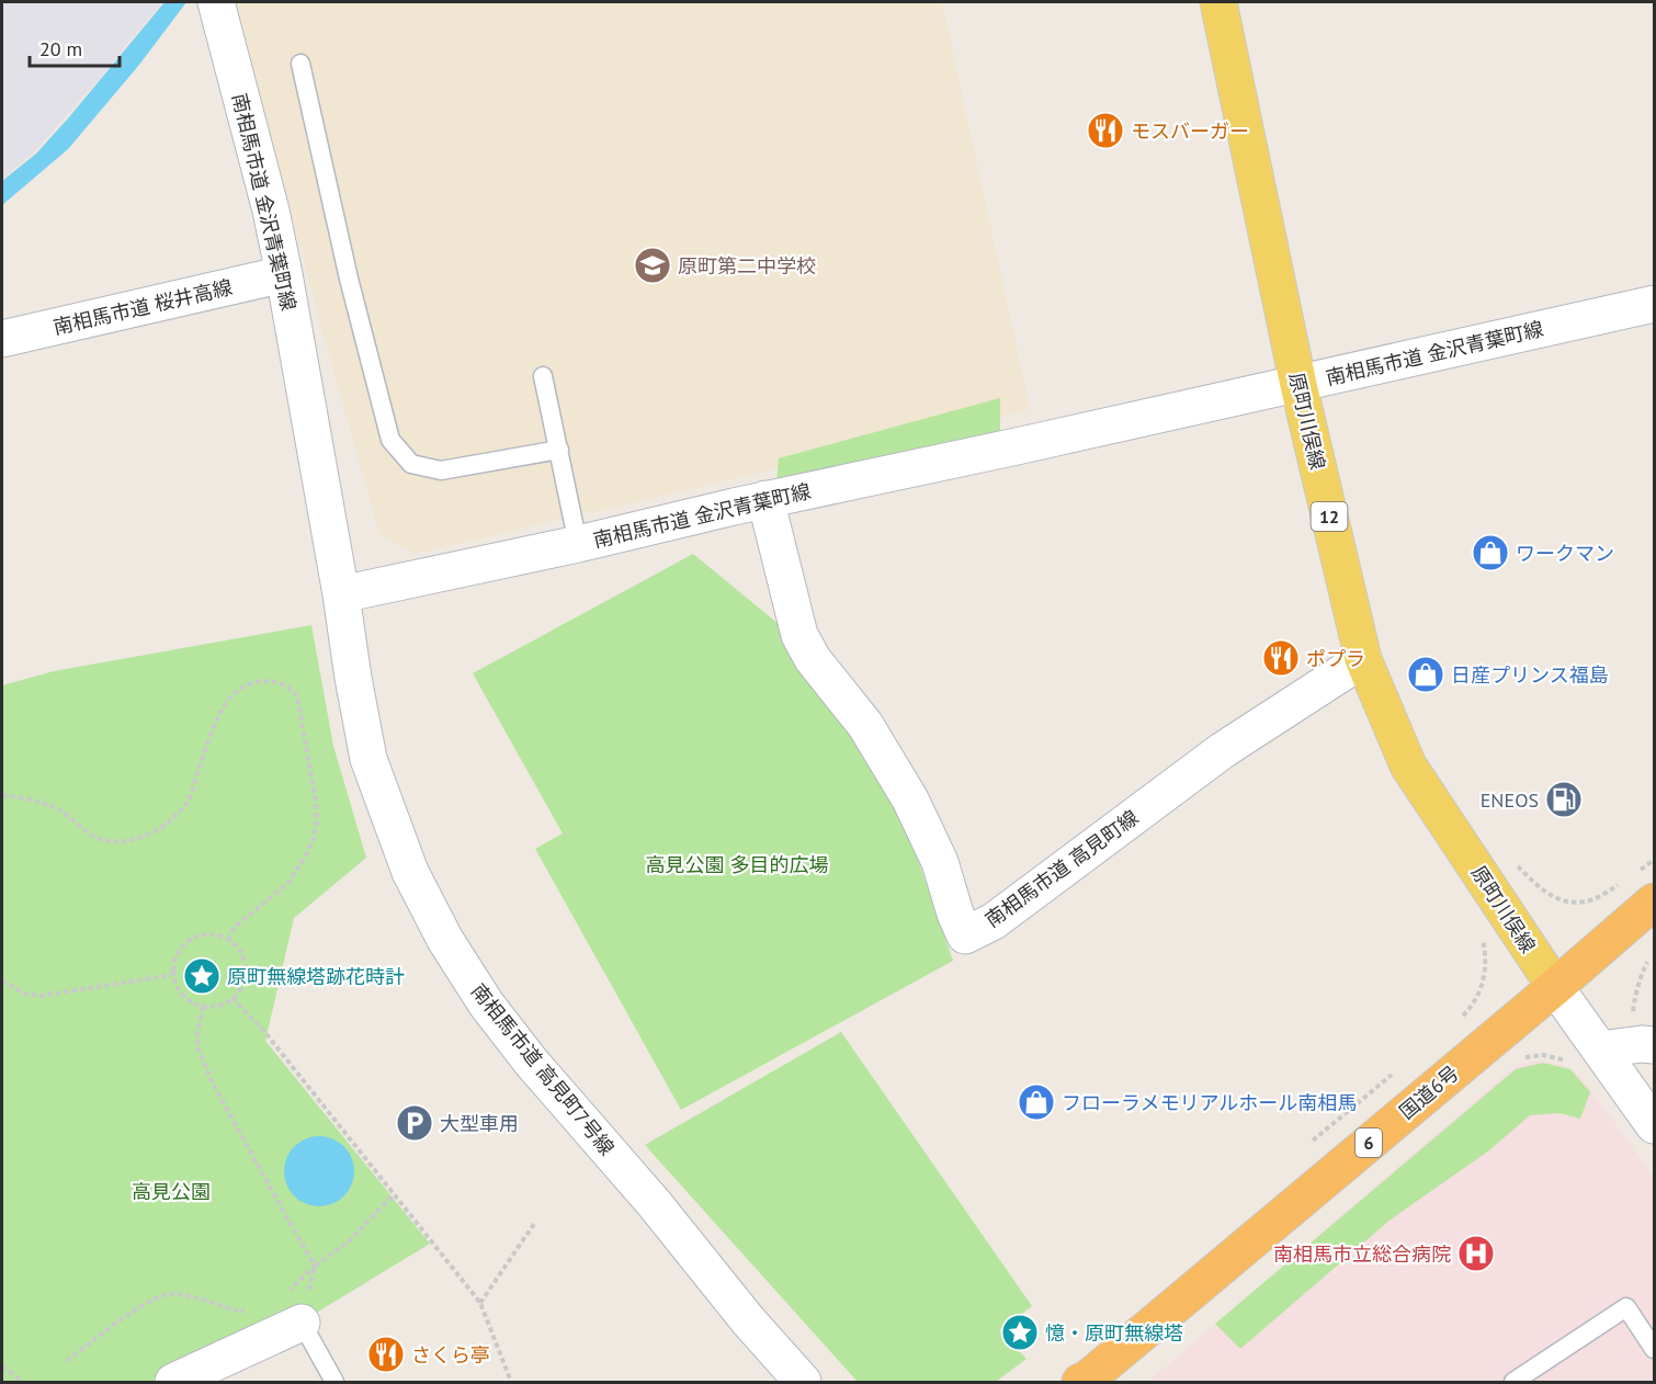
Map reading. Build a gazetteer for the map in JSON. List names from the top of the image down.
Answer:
{
  "streets": {
    "highway": ["国道6号", "6"],
    "main road": ["原町川俣線", "12"],
    "street": [
      "南相馬市道 金沢青葉町線",
      "南相馬市道 桜井高線",
      "南相馬市道 高見町線",
      "南相馬市道 高見町7号線"
    ]
  },
  "crossings": [
    ["南相馬市道 金沢青葉町線", "南相馬市道 桜井高線"],
    ["南相馬市道 金沢青葉町線", "原町川俣線"],
    ["南相馬市道 金沢青葉町線", "南相馬市道 高見町線"],
    ["南相馬市道 金沢青葉町線", "南相馬市道 高見町7号線"],
    ["原町川俣線", "南相馬市道 高見町線"],
    ["原町川俣線", "国道6号"]
  ],
  "parks": ["高見公園 多目的広場", "高見公園"],
  "places": {
    "restaurant": ["モスバーガー", "ポプラ", "さくら亭"],
    "school or university": ["原町第二中学校"],
    "shop": ["ワークマン", "日産プリンス福島", "フローラメモリアルホール南相馬"],
    "fuel station": ["ENEOS"],
    "place": ["原町無線塔跡花時計", "憶・原町無線塔"],
    "parking": ["大型車用"],
    "hospital": ["南相馬市立総合病院"]
  },
  "scale_bar": "20 m"
}
